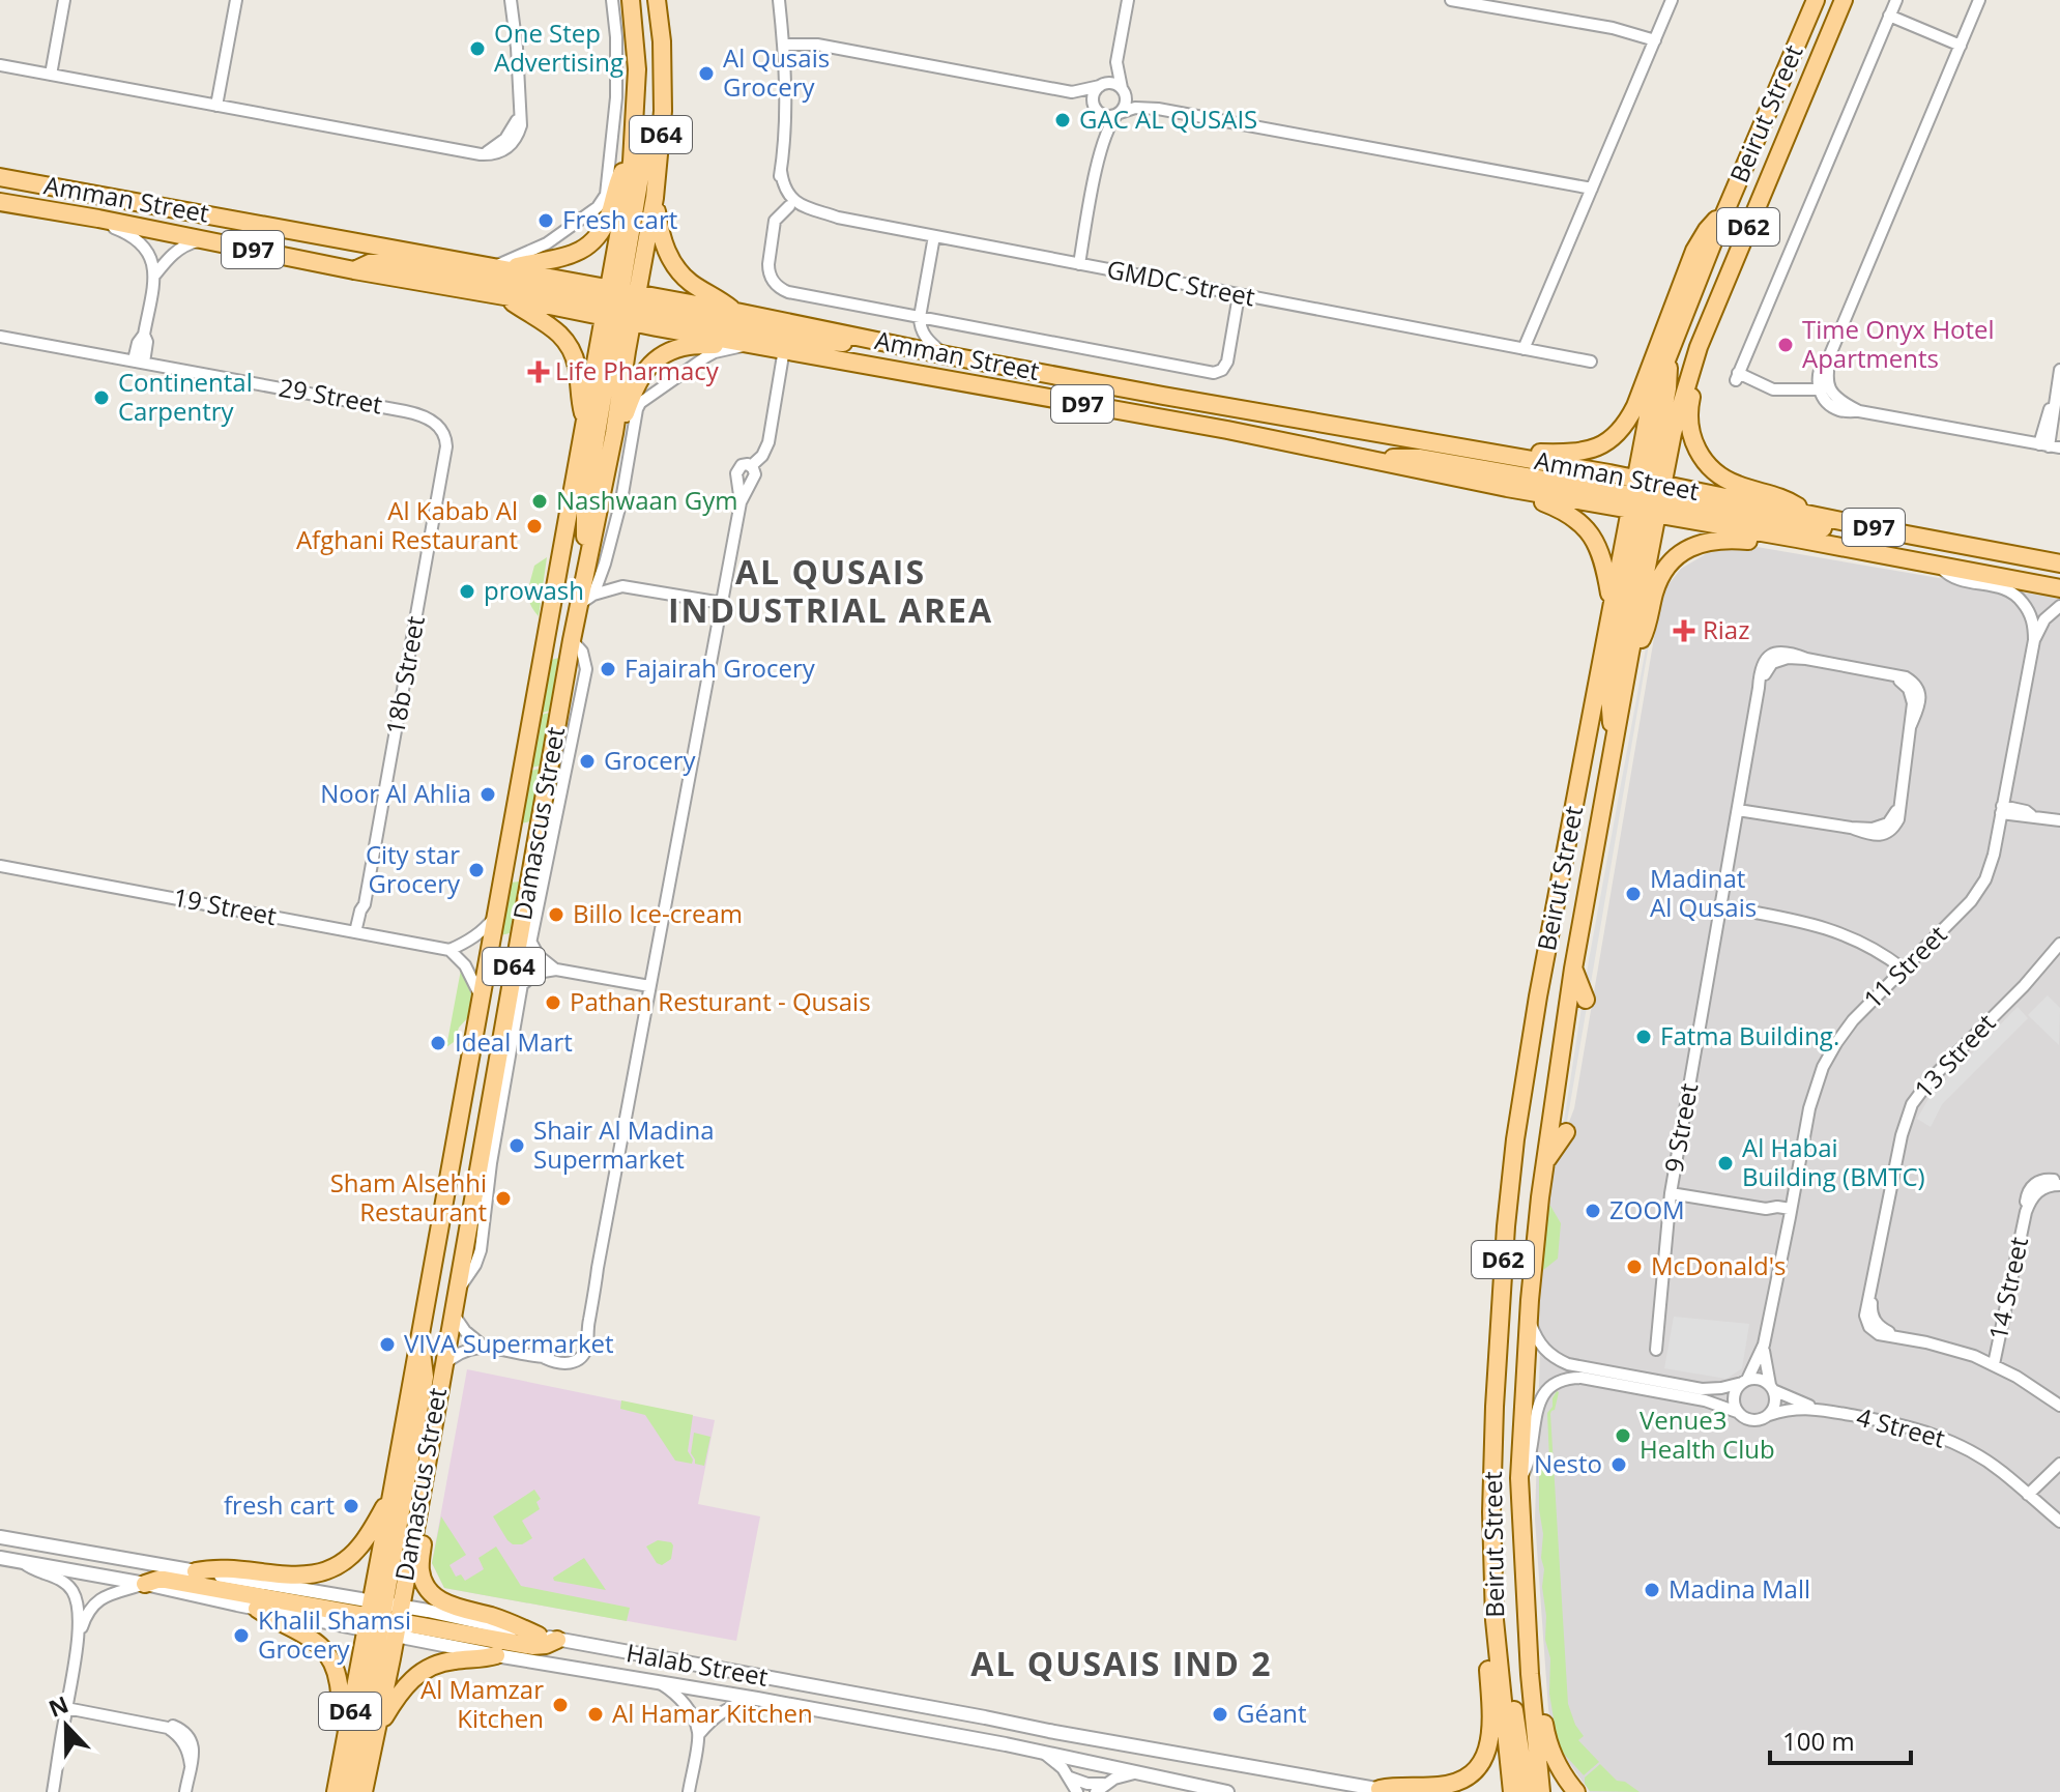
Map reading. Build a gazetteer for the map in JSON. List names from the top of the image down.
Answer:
{
  "streets": {
    "main road": [
      "Beirut Street",
      "D64",
      "Amman Street",
      "D62",
      "D97",
      "Damascus Street"
    ],
    "street": [
      "GMDC Street",
      "29 Street",
      "18b Street",
      "19 Street",
      "11 Street",
      "13 Street",
      "9 Street",
      "14 Street",
      "4 Street",
      "Halab Street"
    ]
  },
  "crossings": [
    ["Beirut Street", "Amman Street"],
    ["Amman Street", "Damascus Street"],
    ["Amman Street", "11 Street"],
    ["29 Street", "18b Street"],
    ["18b Street", "19 Street"],
    ["Damascus Street", "Halab Street"],
    ["11 Street", "4 Street"],
    ["13 Street", "14 Street"]
  ],
  "districts": ["AL QUSAIS INDUSTRIAL AREA", "AL QUSAIS IND 2"],
  "places": {
    "other": [
      "One Step Advertising",
      "Al Qusais Grocery",
      "GAC AL QUSAIS",
      "Fresh cart",
      "Time Onyx Hotel Apartments",
      "Continental Carpentry",
      "Nashwaan Gym",
      "Al Kabab Al Afghani Restaurant",
      "prowash",
      "Fajairah Grocery",
      "Grocery",
      "Noor Al Ahlia",
      "City star Grocery",
      "Madinat Al Qusais",
      "Billo Ice-cream",
      "Pathan Resturant - Qusais",
      "Fatma Building.",
      "Ideal Mart",
      "Shair Al Madina Supermarket",
      "Al Habai Building (BMTC)",
      "Sham Alsehhi Restaurant",
      "ZOOM",
      "McDonald's",
      "VIVA Supermarket",
      "Venue3 Health Club",
      "Nesto",
      "fresh cart",
      "Madina Mall",
      "Khalil Shamsi Grocery",
      "Al Mamzar Kitchen",
      "Al Hamar Kitchen",
      "Géant"
    ],
    "health": ["Life Pharmacy", "Riaz"]
  },
  "scale_bar": "100 m",
  "north": "top"
}
